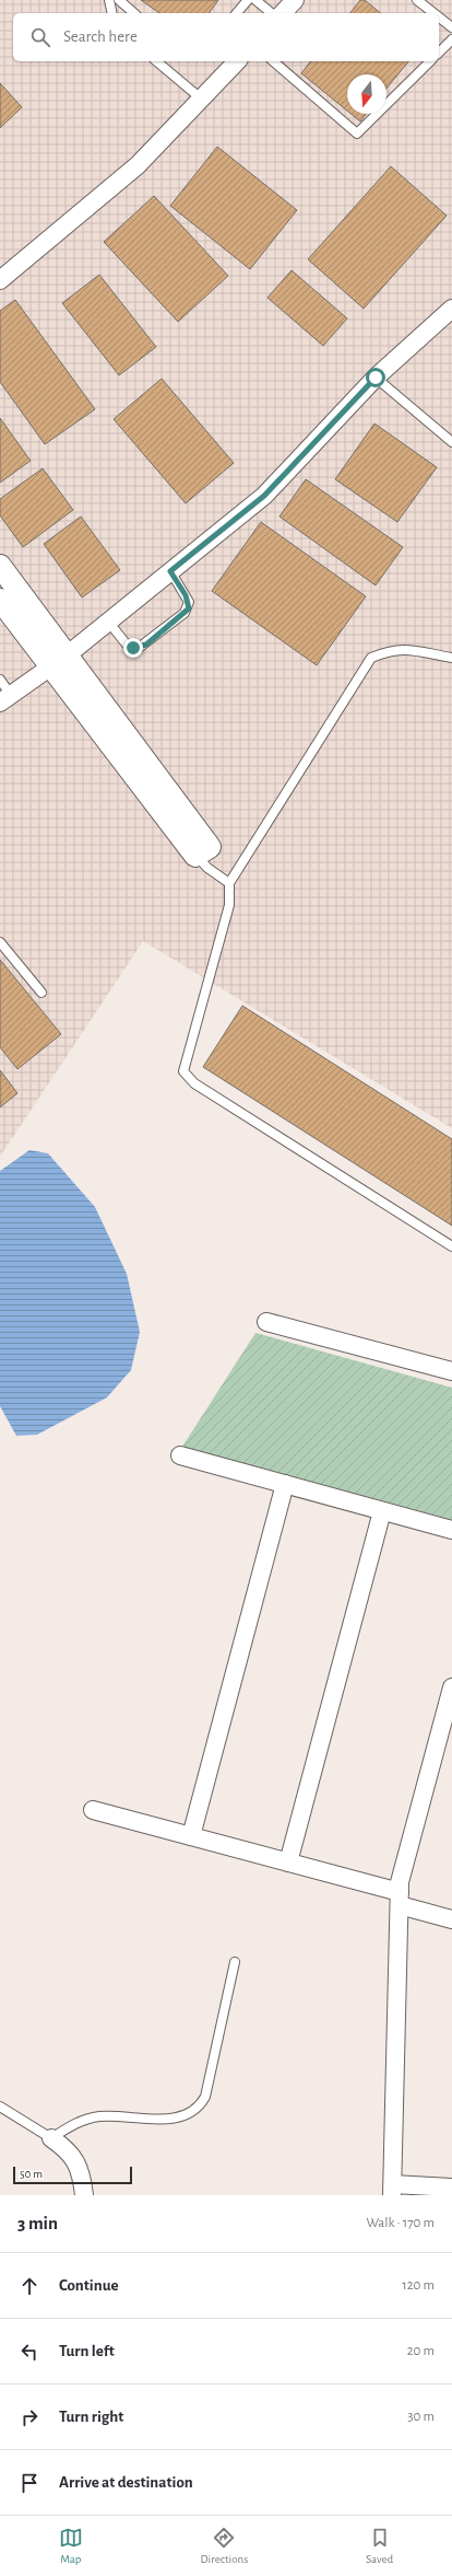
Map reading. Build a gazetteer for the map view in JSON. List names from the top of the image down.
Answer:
{
  "scale_bar": "50 m",
  "north": "bottom",
  "page": {
    "search": "Search here",
    "scale": "50 m",
    "heading": ["3 min", "Walk · 170 m"],
    "list": [
      ["Continue", "120 m"],
      ["Turn left", "20 m"],
      ["Turn right", "30 m"],
      "Arrive at destination"
    ],
    "nav": ["Map", "Directions", "Saved"]
  }
}
